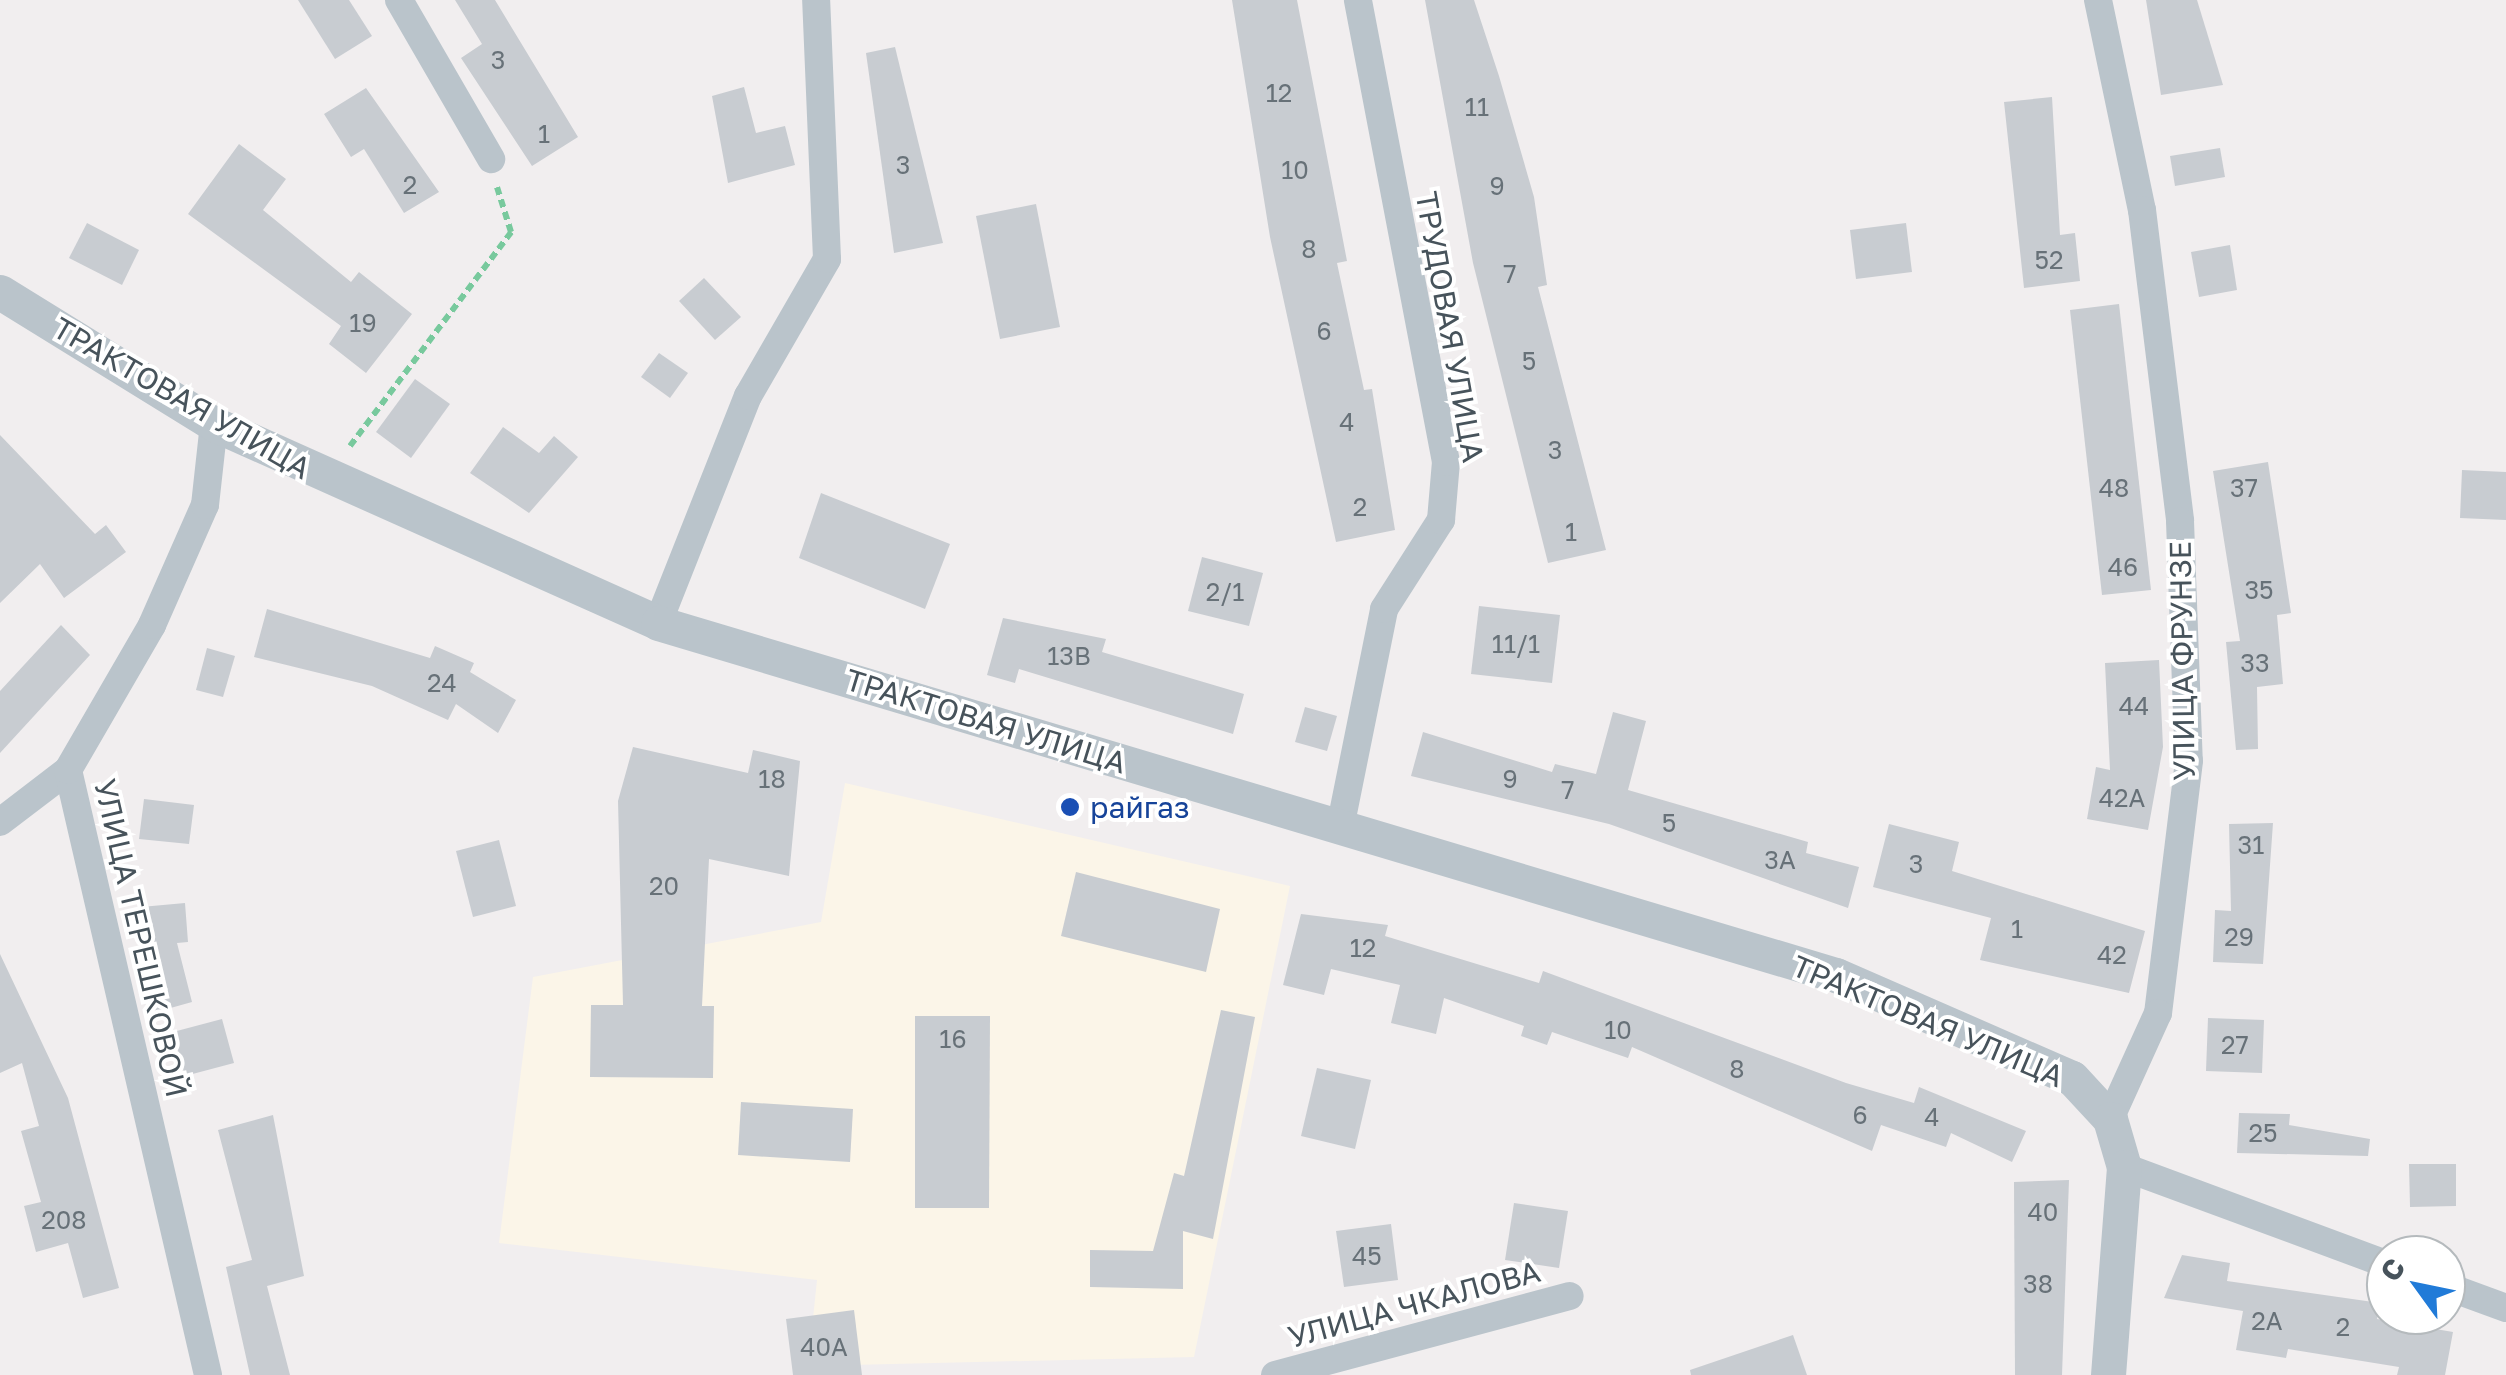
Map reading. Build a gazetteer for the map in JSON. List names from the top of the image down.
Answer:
{
  "streets": {
    "street": [
      "ТРУДОВАЯ УЛИЦА",
      "ТРАКТОВАЯ УЛИЦА",
      "УЛИЦА ФРУНЗЕ",
      "УЛИЦА ТЕРЕШКОВОЙ",
      "УЛИЦА ЧКАЛОВА"
    ]
  },
  "crossings": [
    ["ТРУДОВАЯ УЛИЦА", "ТРАКТОВАЯ УЛИЦА"],
    ["ТРАКТОВАЯ УЛИЦА", "УЛИЦА ФРУНЗЕ"],
    ["ТРАКТОВАЯ УЛИЦА", "УЛИЦА ТЕРЕШКОВОЙ"]
  ],
  "places": ["райгаз"],
  "house_numbers": [
    "3",
    "12",
    "11",
    "1",
    "3",
    "10",
    "2",
    "9",
    "8",
    "52",
    "7",
    "19",
    "6",
    "5",
    "4",
    "3",
    "48",
    "37",
    "2",
    "1",
    "46",
    "35",
    "2/1",
    "11/1",
    "13В",
    "33",
    "24",
    "44",
    "18",
    "9",
    "7",
    "42А",
    "5",
    "31",
    "3А",
    "3",
    "20",
    "1",
    "29",
    "12",
    "42",
    "10",
    "16",
    "27",
    "8",
    "6",
    "4",
    "25",
    "40",
    "208",
    "45",
    "38",
    "2А",
    "2",
    "40А"
  ],
  "north": "top left"
}
